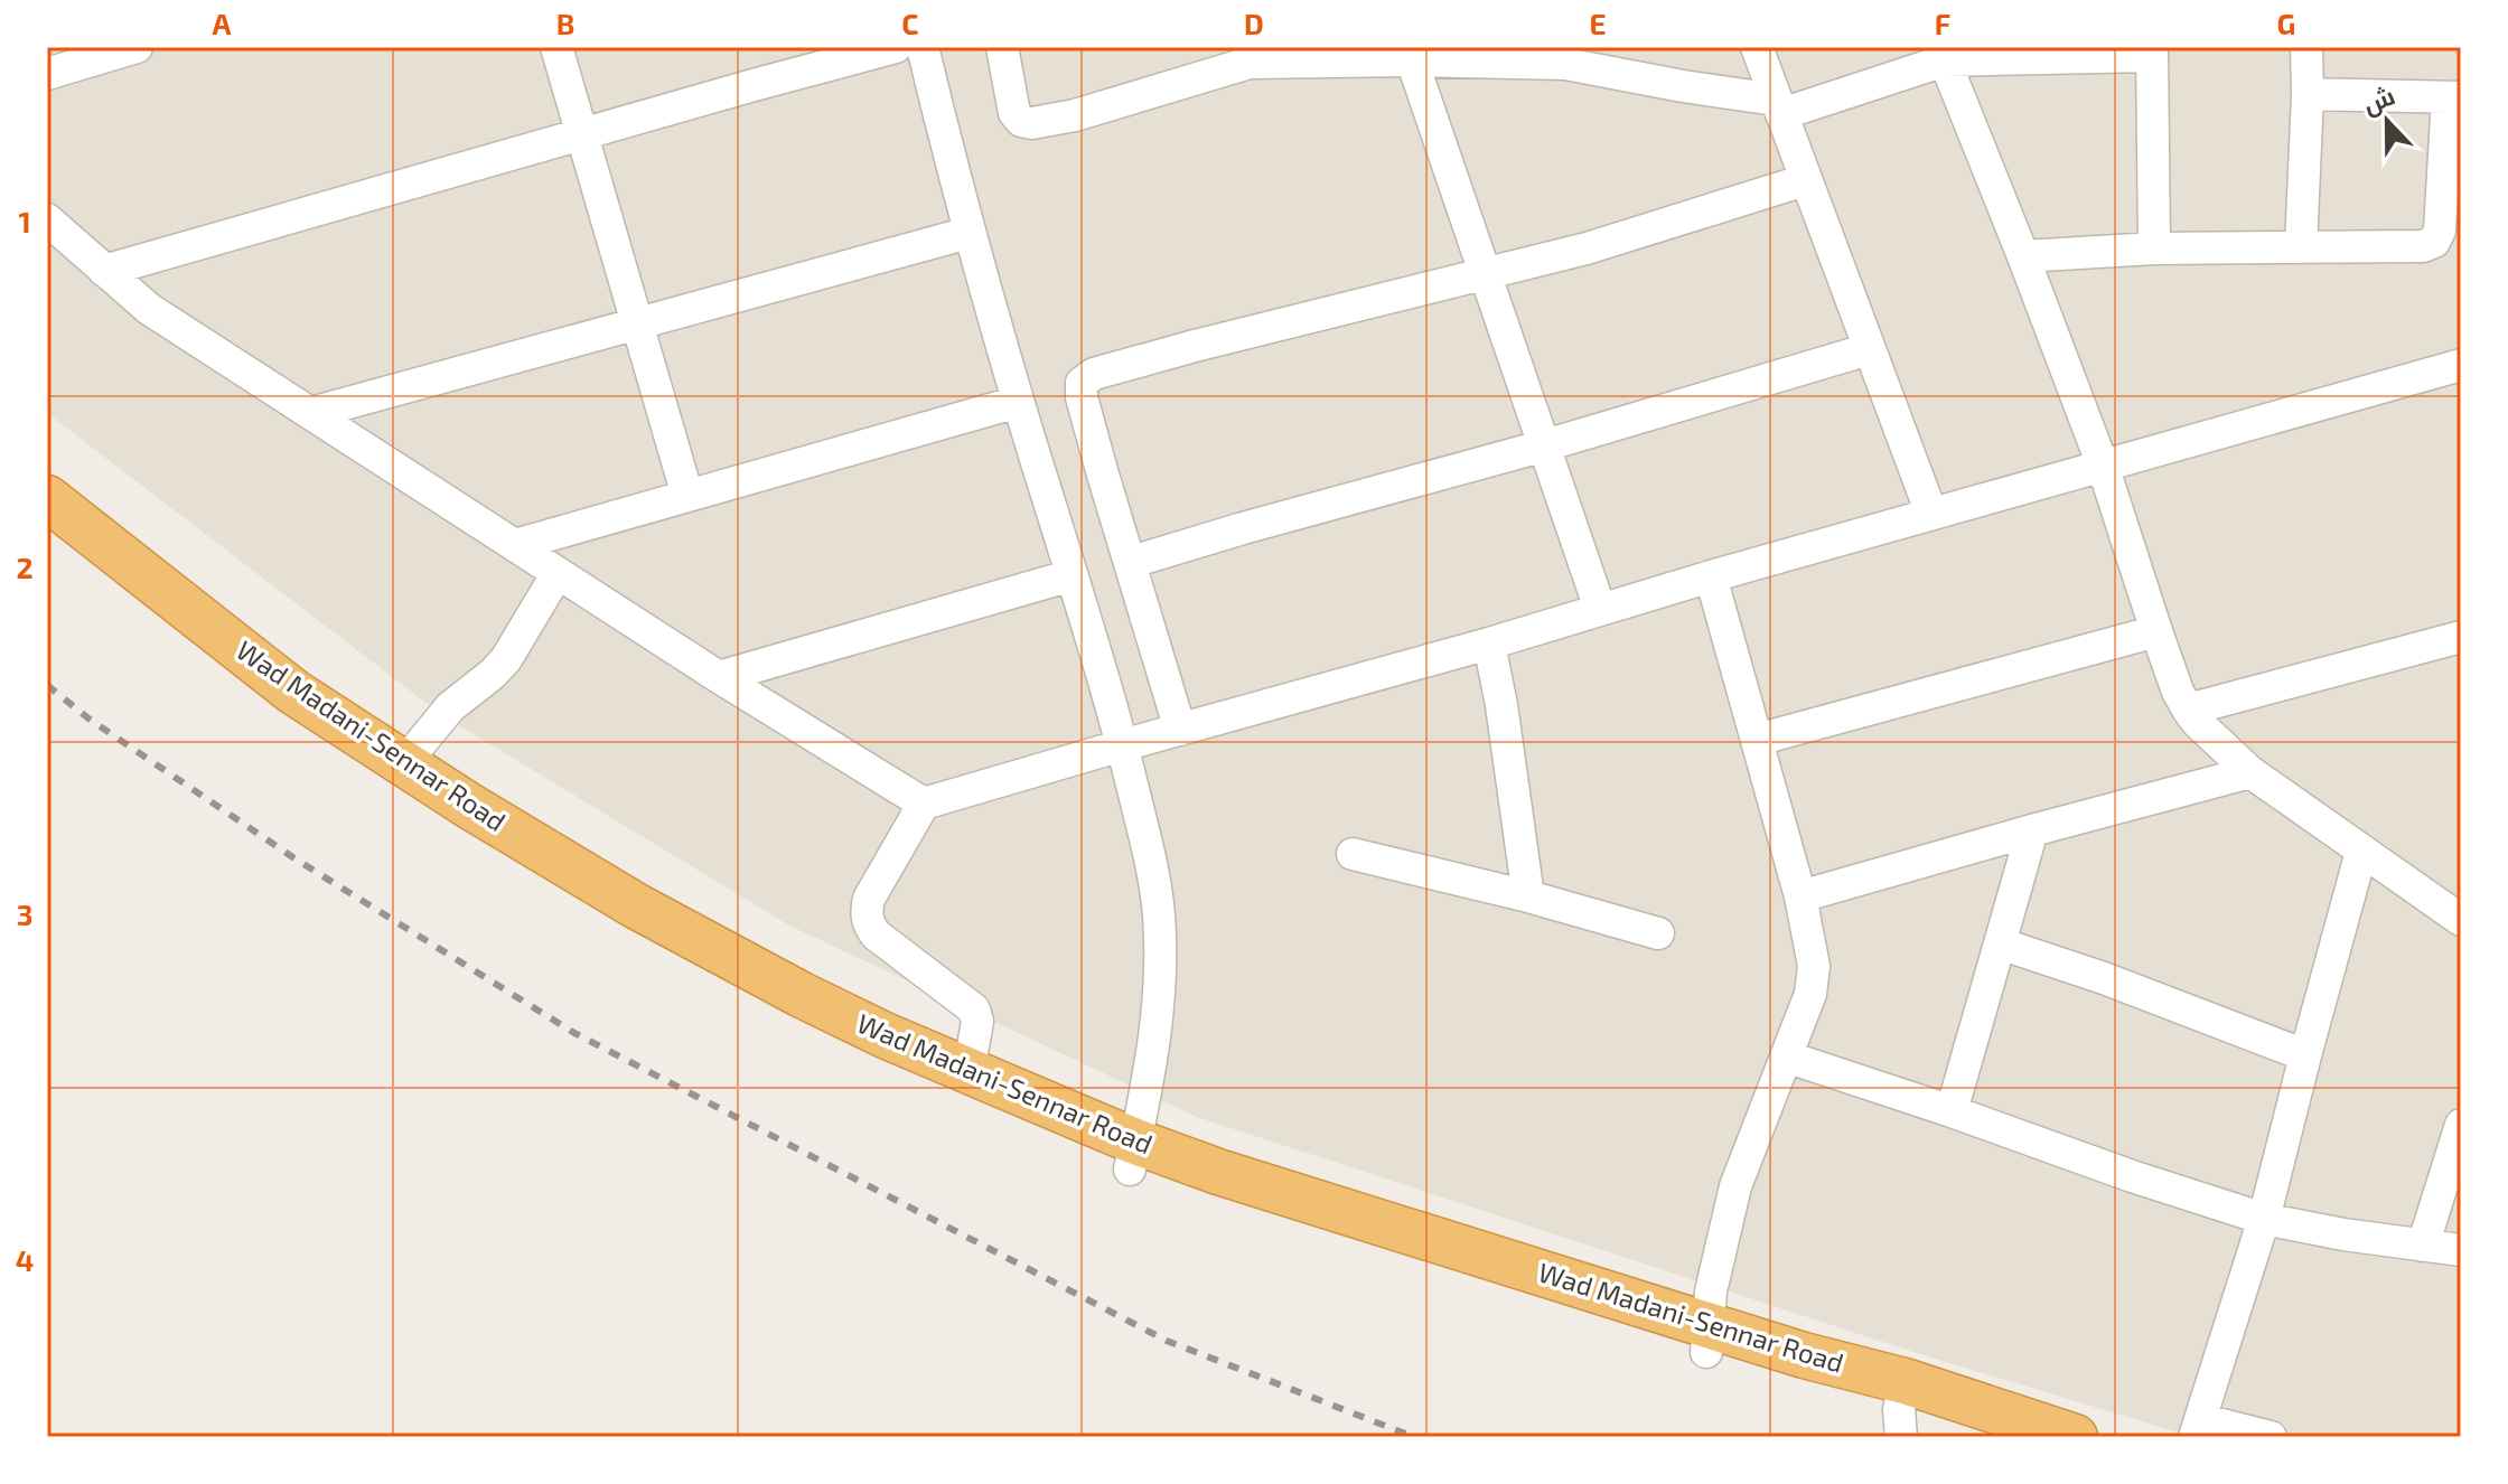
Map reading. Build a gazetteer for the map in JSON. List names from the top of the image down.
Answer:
{
  "streets": {
    "highway": ["Wad Madani-Sennar Road"]
  },
  "north": "top",
  "grid": {
    "columns": [
      "A",
      "B",
      "C",
      "D",
      "E",
      "F",
      "G"
    ],
    "rows": [
      "1",
      "2",
      "3",
      "4"
    ]
  }
}
